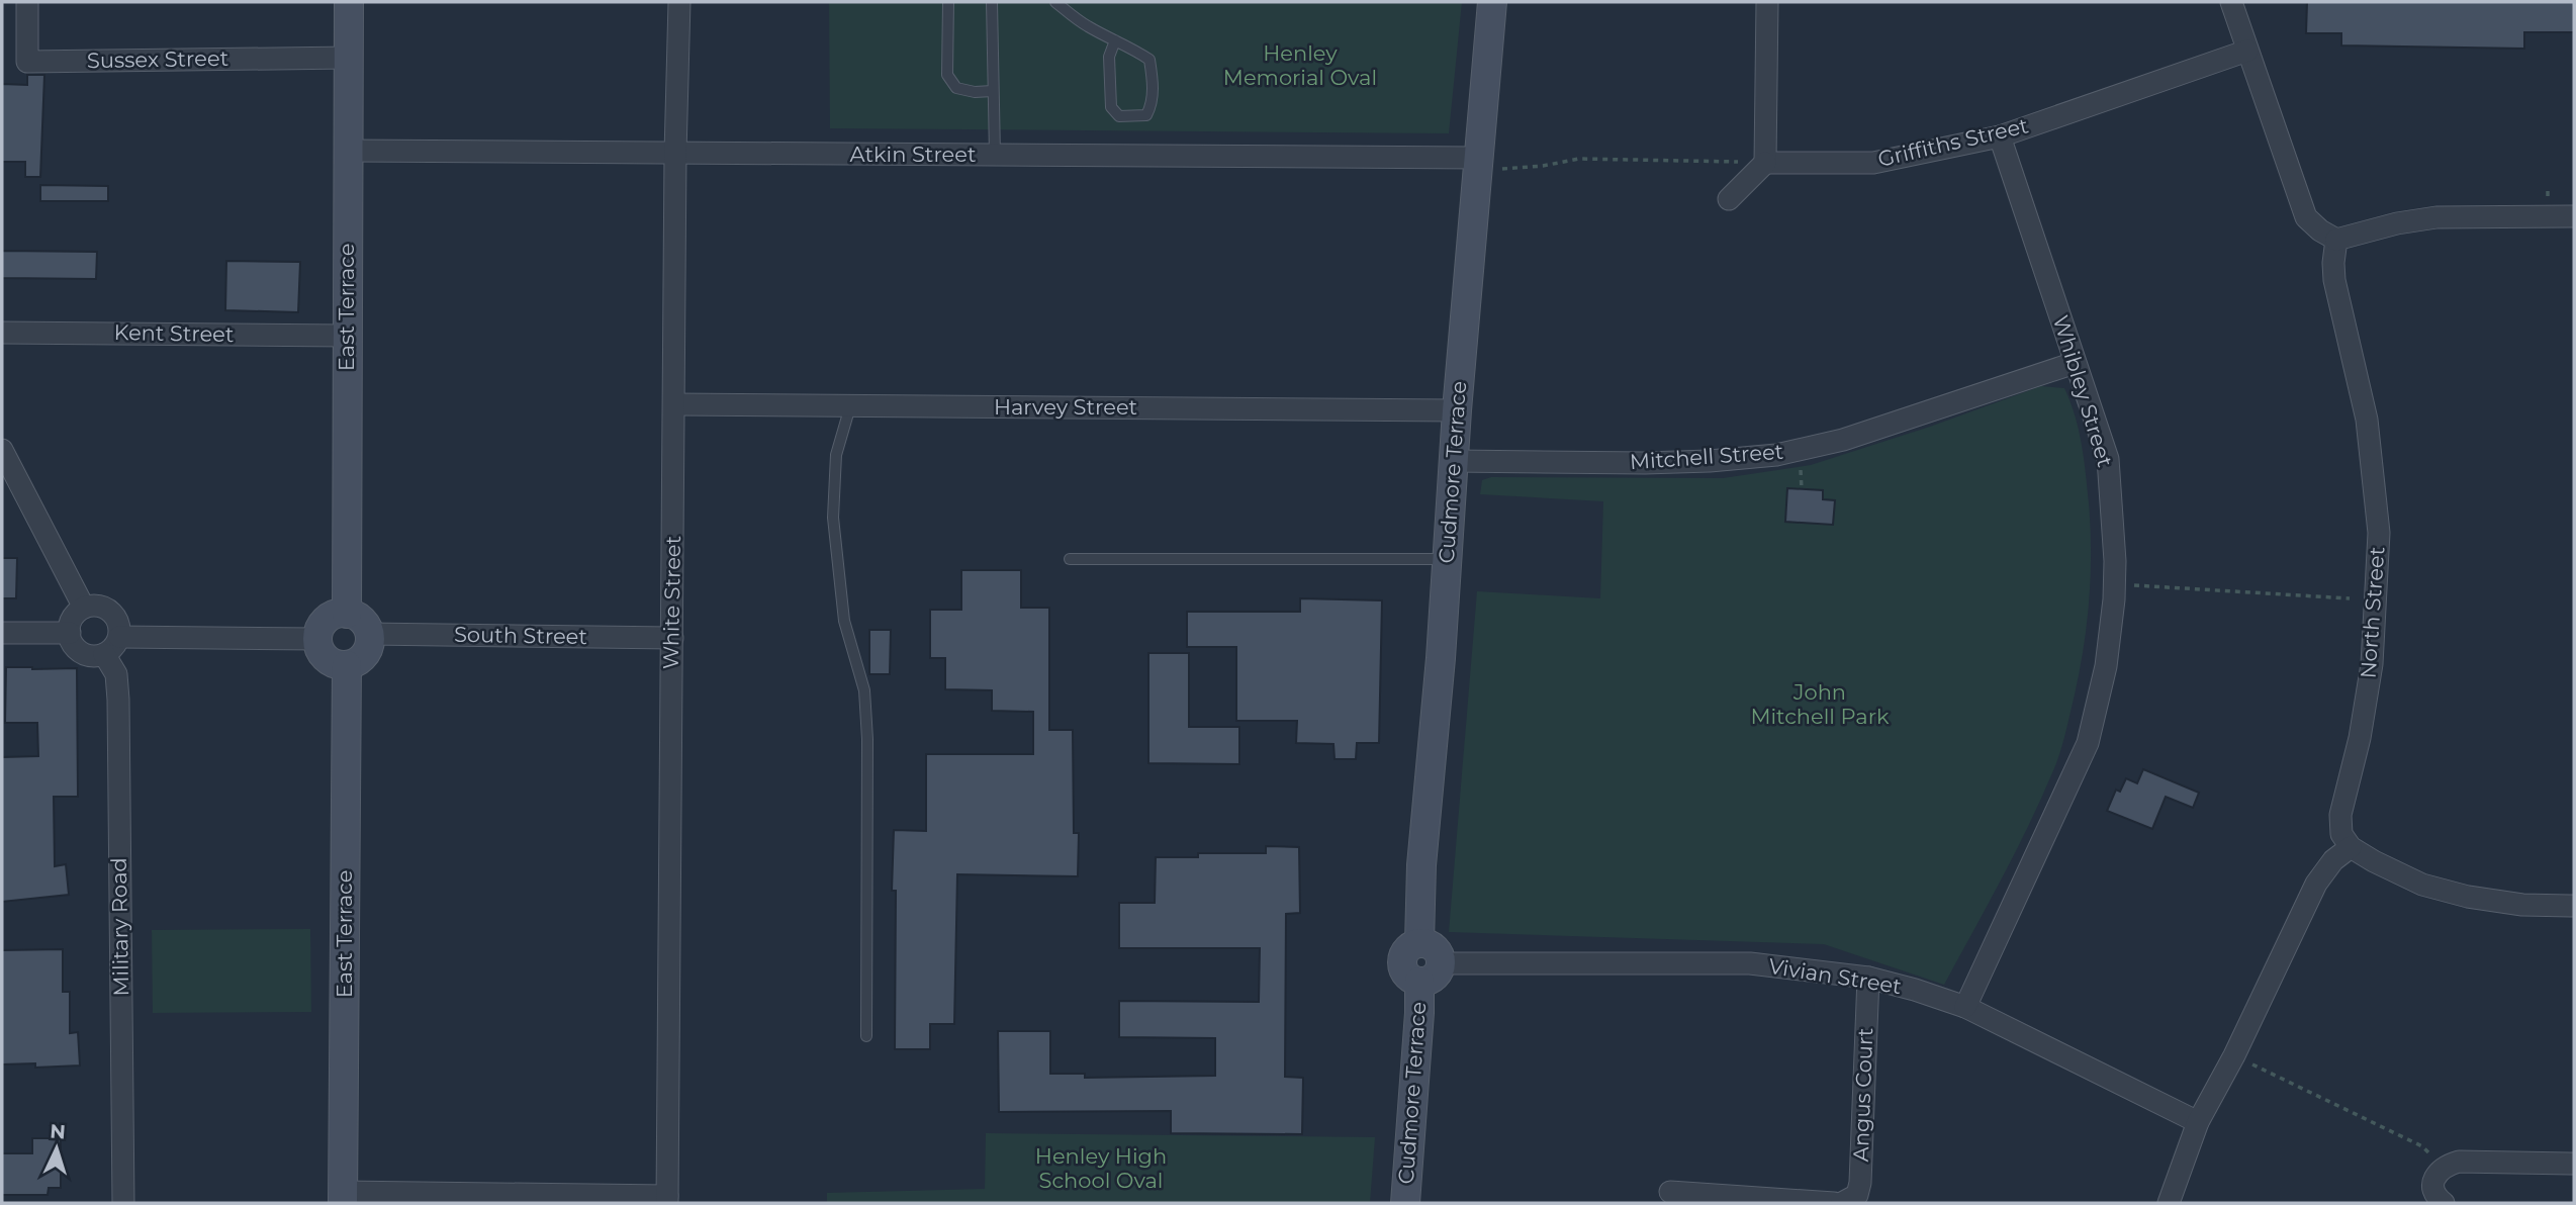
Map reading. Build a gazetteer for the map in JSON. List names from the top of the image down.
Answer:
{
  "streets": {
    "street": [
      "Sussex Street",
      "Griffiths Street",
      "Atkin Street",
      "East Terrace",
      "Kent Street",
      "Whibley Street",
      "Harvey Street",
      "Mitchell Street",
      "Cudmore Terrace",
      "White Street",
      "North Street",
      "South Street",
      "Military Road",
      "Vivian Street",
      "Angus Court"
    ]
  },
  "crossings": [
    ["Sussex Street", "East Terrace"],
    ["Griffiths Street", "Whibley Street"],
    ["Atkin Street", "East Terrace"],
    ["Atkin Street", "Cudmore Terrace"],
    ["Atkin Street", "White Street"],
    ["East Terrace", "Kent Street"],
    ["East Terrace", "South Street"],
    ["Whibley Street", "Mitchell Street"],
    ["Whibley Street", "Vivian Street"],
    ["Harvey Street", "Cudmore Terrace"],
    ["Harvey Street", "White Street"],
    ["Mitchell Street", "Cudmore Terrace"],
    ["Cudmore Terrace", "Vivian Street"],
    ["White Street", "South Street"],
    ["Vivian Street", "Angus Court"]
  ],
  "parks": ["Henley Memorial Oval", "John Mitchell Park", "Henley High School Oval"],
  "north": "top"
}
